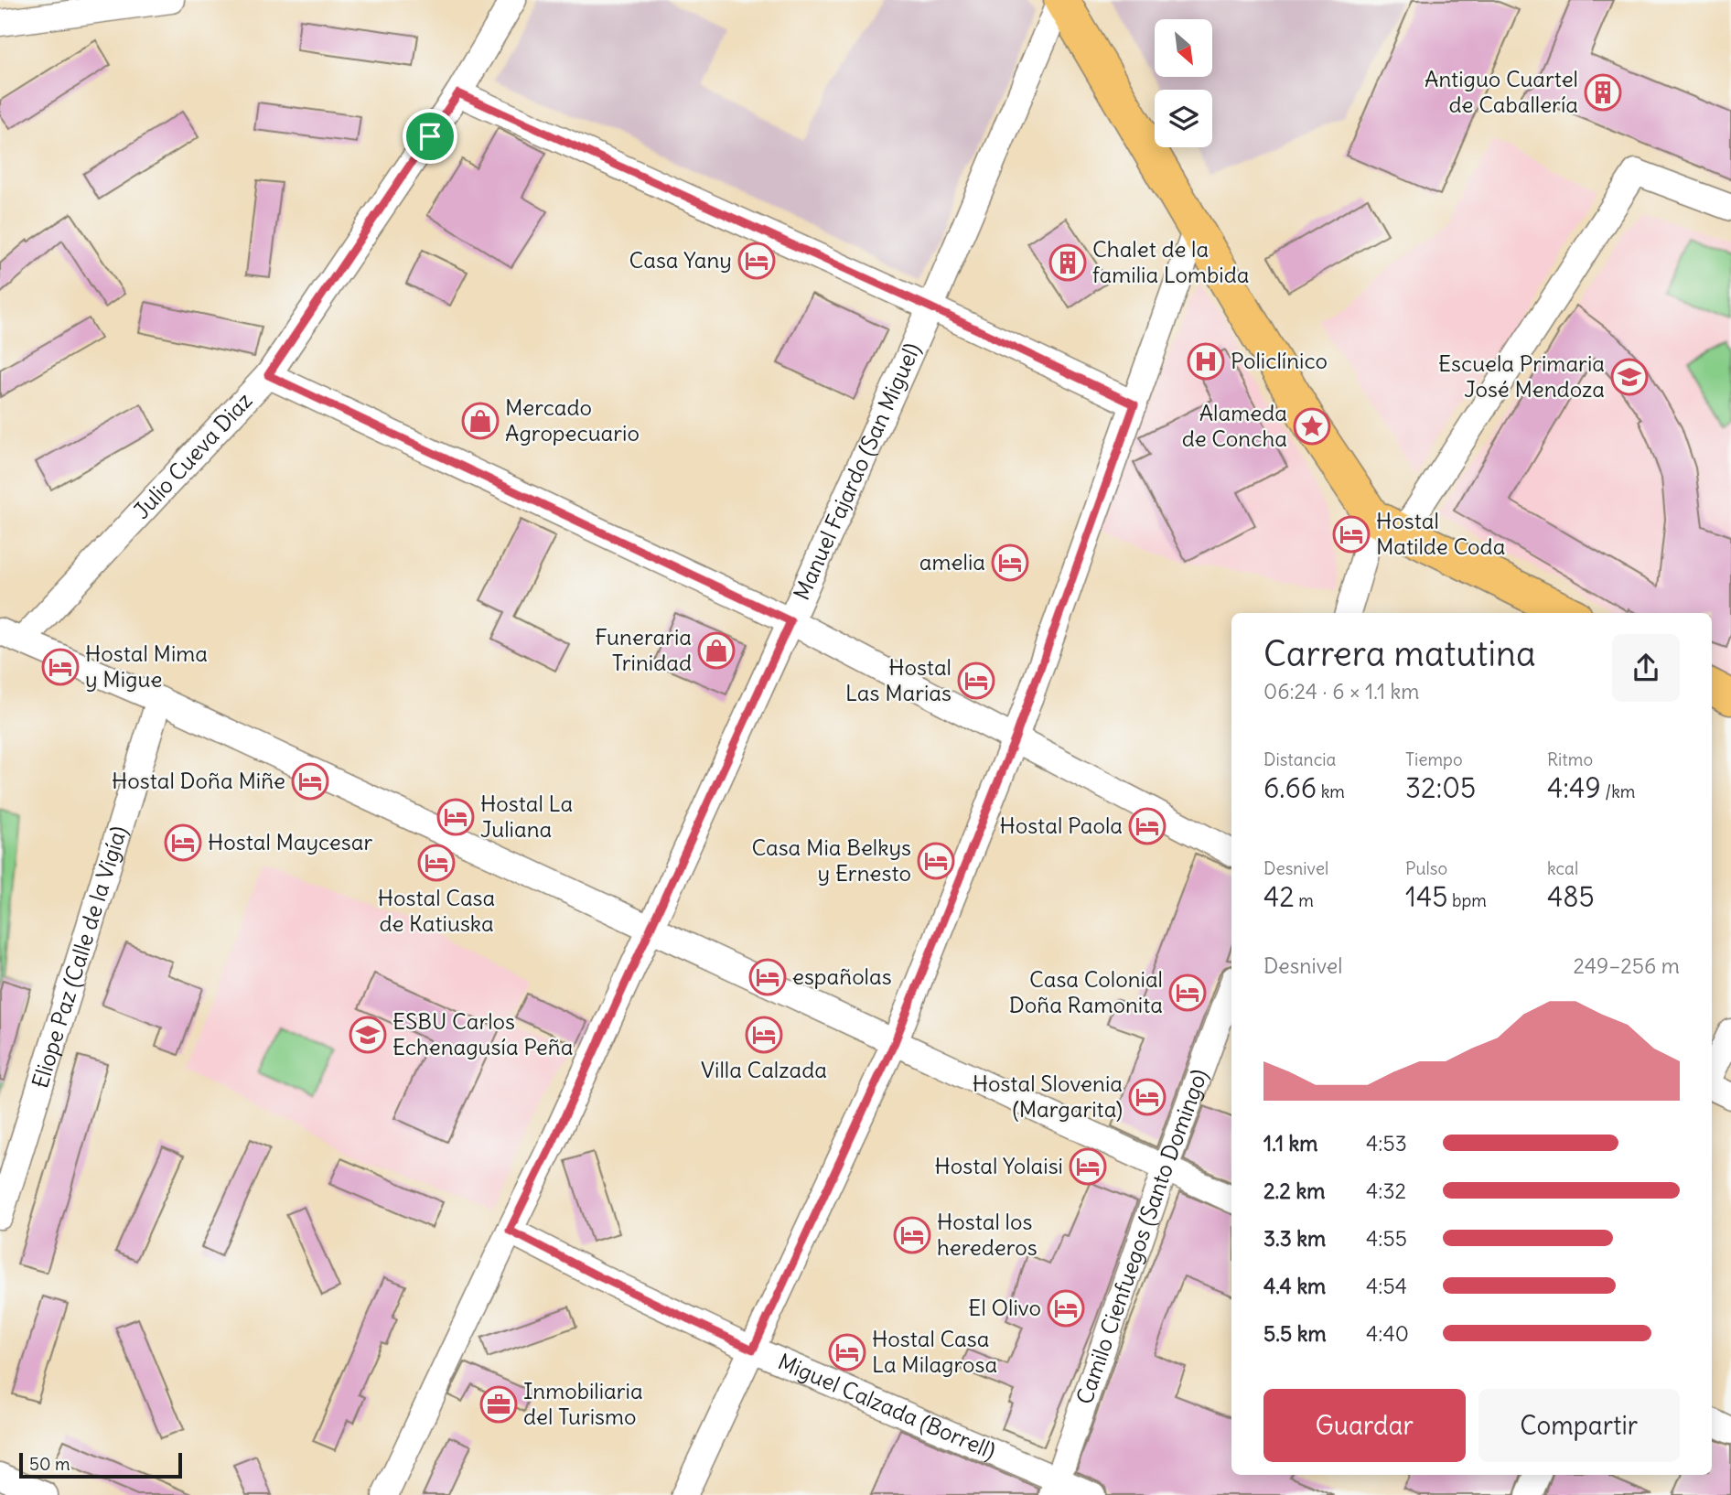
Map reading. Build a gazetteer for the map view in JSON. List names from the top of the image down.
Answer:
{
  "streets": {
    "street": [
      "Julio Cueva Diaz",
      "Manuel Fajardo (San Miguel)",
      "Eliope Paz (Calle de la Vigía)",
      "Camilo Cienfuegos (Santo Domingo)",
      "Miguel Calzada (Borrell)"
    ]
  },
  "crossings": [
    ["Manuel Fajardo (San Miguel)", "Miguel Calzada (Borrell)"],
    ["Camilo Cienfuegos (Santo Domingo)", "Miguel Calzada (Borrell)"]
  ],
  "places": {
    "building": ["Antiguo Cuartel de Caballería", "Chalet de la familia Lombida"],
    "hotel": [
      "Casa Yany",
      "Hostal Matilde Coda",
      "amelia",
      "Hostal Mima y Migue",
      "Hostal Las Marias",
      "Hostal Doña Miñe",
      "Hostal La Juliana",
      "Hostal Paola",
      "Hostal Maycesar",
      "Casa Mia Belkys y Ernesto",
      "Hostal Casa de Katiuska",
      "españolas",
      "Casa Colonial Doña Ramonita",
      "Villa Calzada",
      "Hostal Slovenia (Margarita)",
      "Hostal Yolaisi",
      "Hostal los herederos",
      "El Olivo",
      "Hostal Casa La Milagrosa"
    ],
    "hospital": ["Policlínico"],
    "school or university": ["Escuela Primaria José Mendoza", "ESBU Carlos Echenagusía Peña"],
    "shop": ["Mercado Agropecuario", "Funeraria Trinidad"],
    "place": ["Alameda de Concha"],
    "office": ["Inmobiliaria del Turismo"]
  },
  "scale_bar": "50 m",
  "north": "bottom right",
  "page": {
    "heading": ["Carrera matutina", "06:24 · 6 × 1.1 km"],
    "stats": [
      ["Distancia", "6.66 km"],
      ["Tiempo", "32:05"],
      ["Ritmo", "4:49 /km"],
      ["Desnivel", "42 m"],
      ["Pulso", "145 bpm"],
      ["kcal", "485"]
    ],
    "chart": ["Desnivel", "249–256 m"],
    "list": [
      {
        "name": "1.1 km",
        "note": "4:53"
      },
      {
        "name": "2.2 km",
        "note": "4:32"
      },
      {
        "name": "3.3 km",
        "note": "4:55"
      },
      {
        "name": "4.4 km",
        "note": "4:54"
      },
      {
        "name": "5.5 km",
        "note": "4:40"
      }
    ],
    "buttons": ["Guardar", "Compartir"],
    "scale": "50 m"
  }
}
